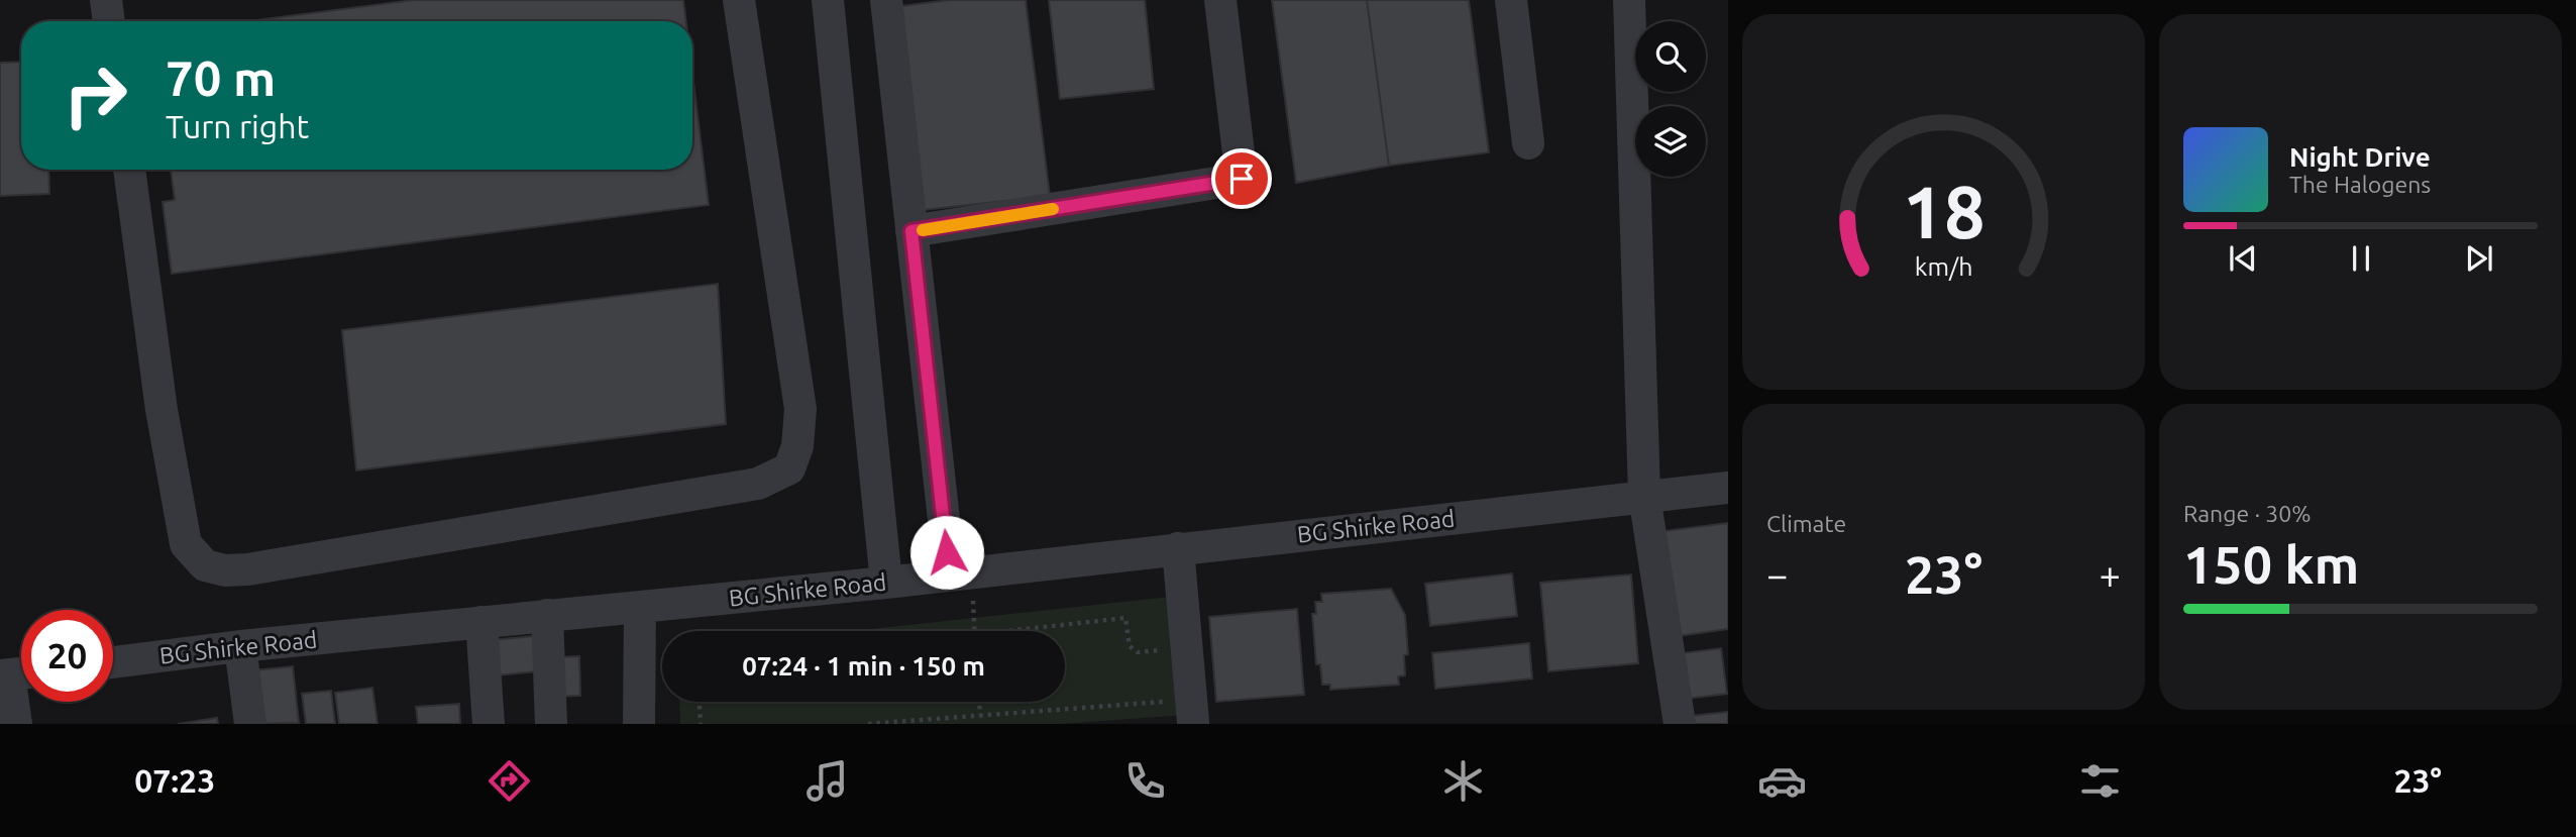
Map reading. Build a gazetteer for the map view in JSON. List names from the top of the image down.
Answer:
{
  "streets": {
    "street": ["BG Shirke Road"]
  },
  "page": {
    "turn": ["70 m", "Turn right"],
    "song": ["Night Drive", "The Halogens"],
    "tile": [
      "Climate",
      ["Range · 30%", "150 km"]
    ],
    "heat": ["−", "23°", "+"],
    "limit": "20",
    "trip": "07:24 · 1 min · 150 m",
    "tabs": ["07:23", "23°"],
    "gauge": ["18", "km/h"]
  }
}
